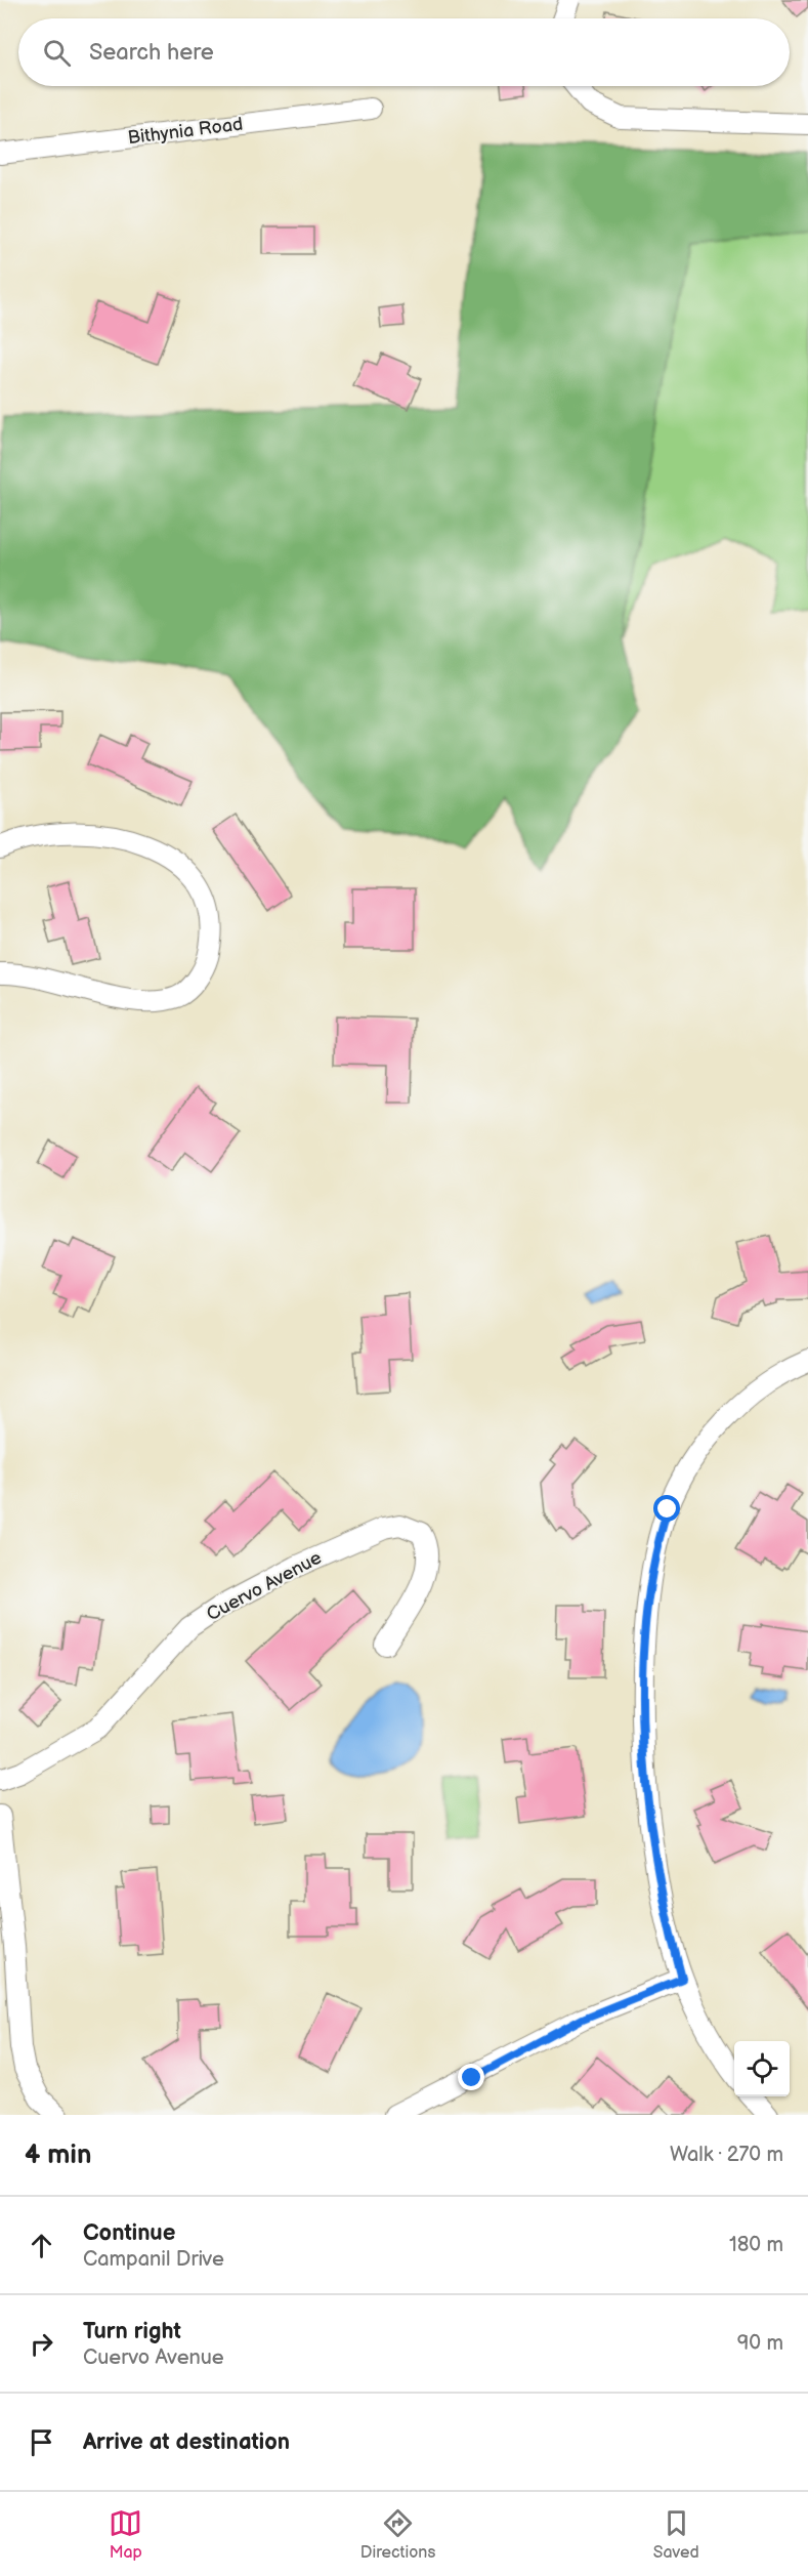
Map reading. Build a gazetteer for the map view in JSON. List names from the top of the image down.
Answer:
{
  "streets": {
    "street": ["Bithynia Road", "Cuervo Avenue"]
  },
  "page": {
    "search": "Search here",
    "heading": ["4 min", "Walk · 270 m"],
    "list": [
      ["Continue", "Campanil Drive", "180 m"],
      ["Turn right", "Cuervo Avenue", "90 m"],
      "Arrive at destination"
    ],
    "nav": ["Map", "Directions", "Saved"]
  }
}
